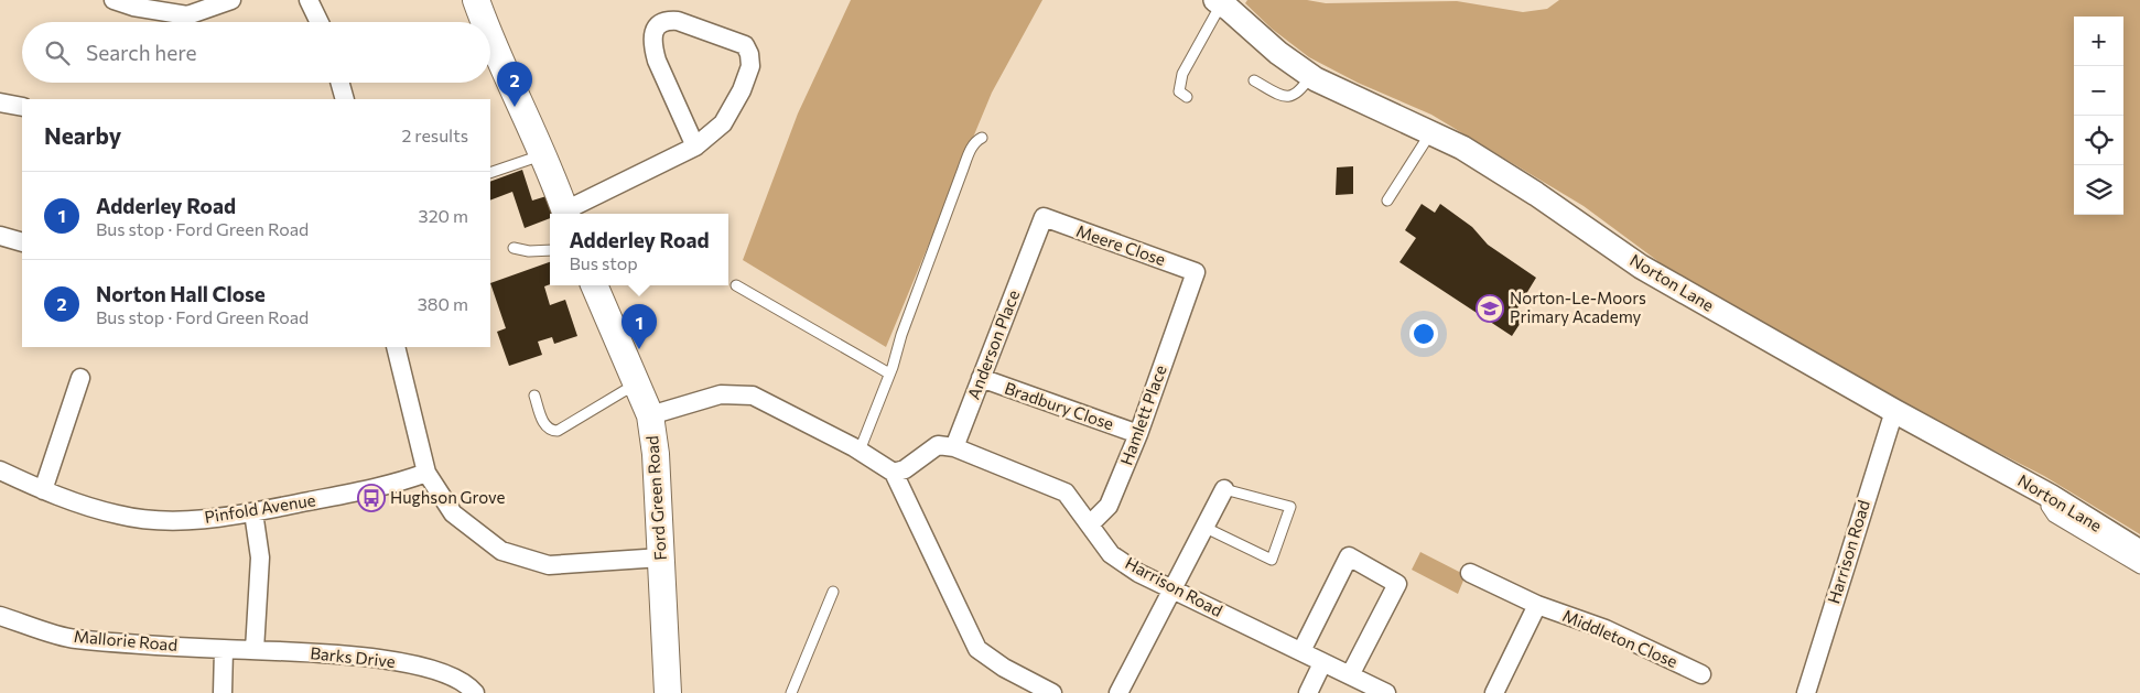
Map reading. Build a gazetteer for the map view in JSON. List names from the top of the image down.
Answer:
{
  "streets": {
    "main road": ["Ford Green Road"],
    "street": [
      "Meere Close",
      "Norton Lane",
      "Anderson Place",
      "Bradbury Close",
      "Hamlett Place",
      "Pinfold Avenue",
      "Harrison Road",
      "Middleton Close",
      "Mallorie Road",
      "Barks Drive"
    ]
  },
  "crossings": [
    ["Meere Close", "Anderson Place"],
    ["Meere Close", "Hamlett Place"],
    ["Norton Lane", "Harrison Road"],
    ["Anderson Place", "Bradbury Close"],
    ["Anderson Place", "Harrison Road"],
    ["Bradbury Close", "Hamlett Place"],
    ["Hamlett Place", "Harrison Road"],
    ["Mallorie Road", "Barks Drive"]
  ],
  "places": {
    "school or university": ["Norton-Le-Moors Primary Academy"],
    "bus stop": ["Hughson Grove"]
  },
  "page": {
    "map_buttons": ["+", "−"],
    "search": "Search here",
    "pins": ["2", "1"],
    "heading": ["Nearby", "2 results"],
    "list": [
      {
        "mark": "1",
        "name": "Adderley Road",
        "note": "Bus stop · Ford Green Road",
        "value": "320 m"
      },
      {
        "mark": "2",
        "name": "Norton Hall Close",
        "note": "Bus stop · Ford Green Road",
        "value": "380 m"
      }
    ],
    "popup": ["Adderley Road", "Bus stop"]
  }
}
